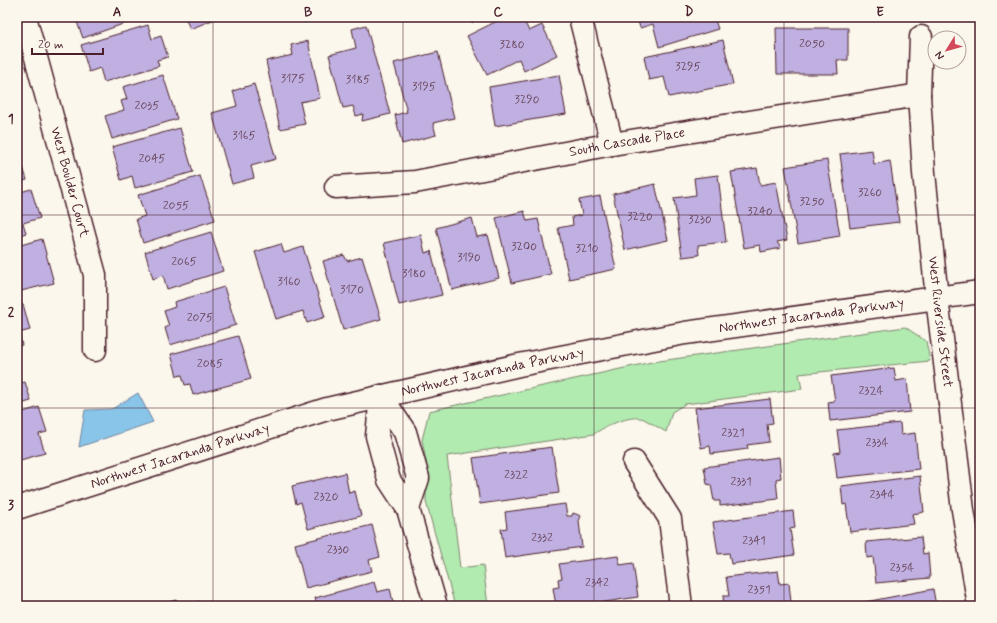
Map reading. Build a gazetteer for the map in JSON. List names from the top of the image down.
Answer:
{
  "streets": {
    "street": [
      "South Cascade Place",
      "West Boulder Court",
      "Northwest Jacaranda Parkway",
      "West Riverside Street"
    ]
  },
  "crossings": [
    ["South Cascade Place", "West Riverside Street"],
    ["Northwest Jacaranda Parkway", "West Riverside Street"]
  ],
  "house_numbers": [
    "2050",
    "3280",
    "3295",
    "3175",
    "3185",
    "3195",
    "3290",
    "2035",
    "3165",
    "2045",
    "3260",
    "3250",
    "2055",
    "3240",
    "3220",
    "3230",
    "3200",
    "3210",
    "3190",
    "2065",
    "3180",
    "3160",
    "3170",
    "2075",
    "2085",
    "2324",
    "2321",
    "2334",
    "2322",
    "2331",
    "2344",
    "2320",
    "2332",
    "2341",
    "2330",
    "2354",
    "2342",
    "2351"
  ],
  "scale_bar": "20 m",
  "north": "bottom left",
  "grid": {
    "columns": [
      "A",
      "B",
      "C",
      "D",
      "E"
    ],
    "rows": ["1", "2", "3"]
  }
}
